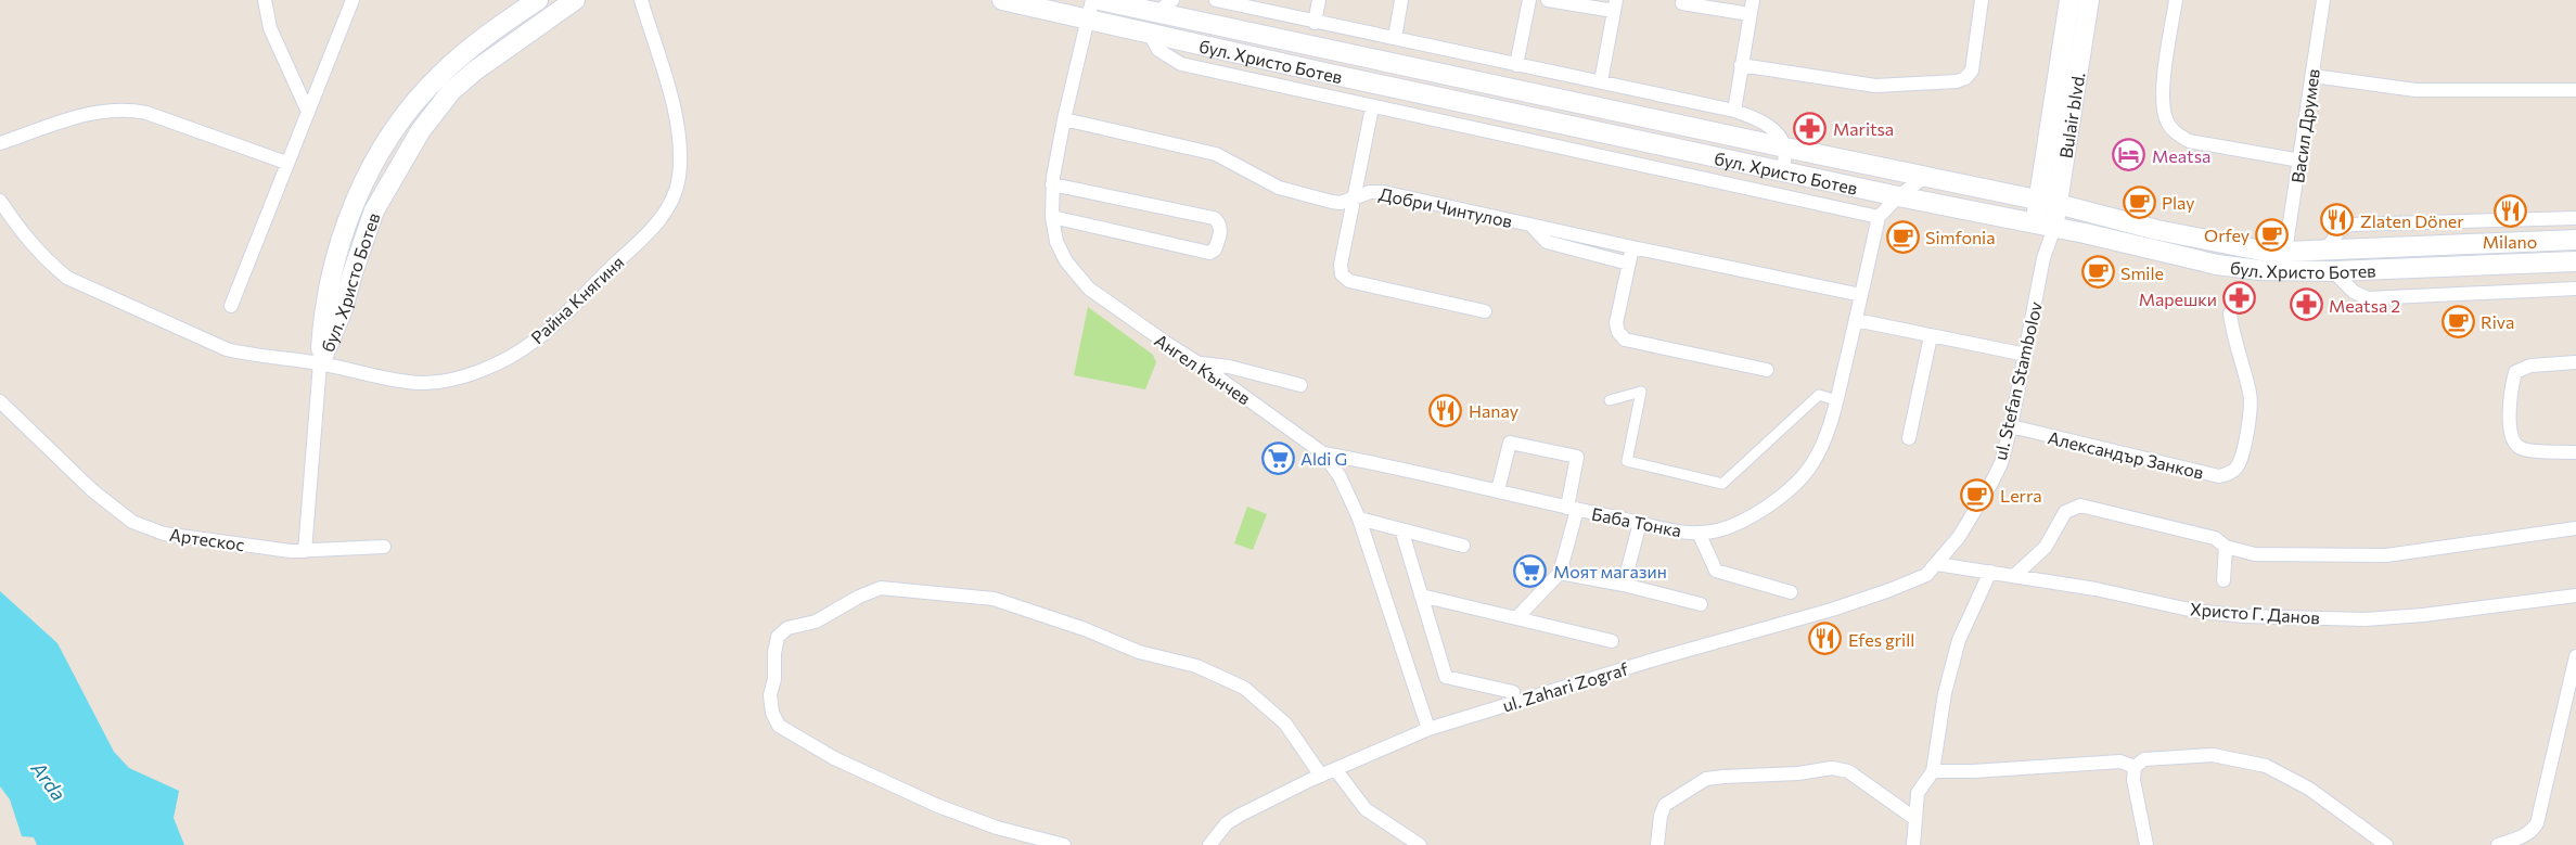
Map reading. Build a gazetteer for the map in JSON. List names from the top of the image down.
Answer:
{
  "streets": {
    "main road": ["бул. Христо Ботев", "Bulair blvd."],
    "street": [
      "Васил Друмев",
      "Добри Чинтулов",
      "Райна Княгиня",
      "Ангел Кънчев",
      "ul. Stefan Stambolov",
      "Александър Занков",
      "Баба Тонка",
      "Артескос",
      "Христо Г. Данов",
      "ul. Zahari Zograf"
    ]
  },
  "crossings": [
    ["бул. Христо Ботев", "Bulair blvd."],
    ["бул. Христо Ботев", "Васил Друмев"],
    ["бул. Христо Ботев", "Райна Княгиня"],
    ["бул. Христо Ботев", "Ангел Кънчев"],
    ["бул. Христо Ботев", "ul. Stefan Stambolov"],
    ["Bulair blvd.", "ul. Stefan Stambolov"],
    ["Добри Чинтулов", "Ангел Кънчев"],
    ["Добри Чинтулов", "Баба Тонка"],
    ["Ангел Кънчев", "Баба Тонка"],
    ["Ангел Кънчев", "ul. Zahari Zograf"],
    ["ul. Stefan Stambolov", "Александър Занков"],
    ["ul. Stefan Stambolov", "Христо Г. Данов"],
    ["ul. Stefan Stambolov", "ul. Zahari Zograf"],
    ["Христо Г. Данов", "ul. Zahari Zograf"]
  ],
  "water": ["Arda"],
  "places": {
    "pharmacy": ["Maritsa", "Марешки", "Meatsa 2"],
    "hotel": ["Meatsa"],
    "cafe": [
      "Play",
      "Orfey",
      "Simfonia",
      "Smile",
      "Riva",
      "Lerra"
    ],
    "restaurant": [
      "Milano",
      "Zlaten Döner",
      "Hanay",
      "Efes grill"
    ],
    "supermarket": ["Aldi G", "Моят магазин"]
  }
}
